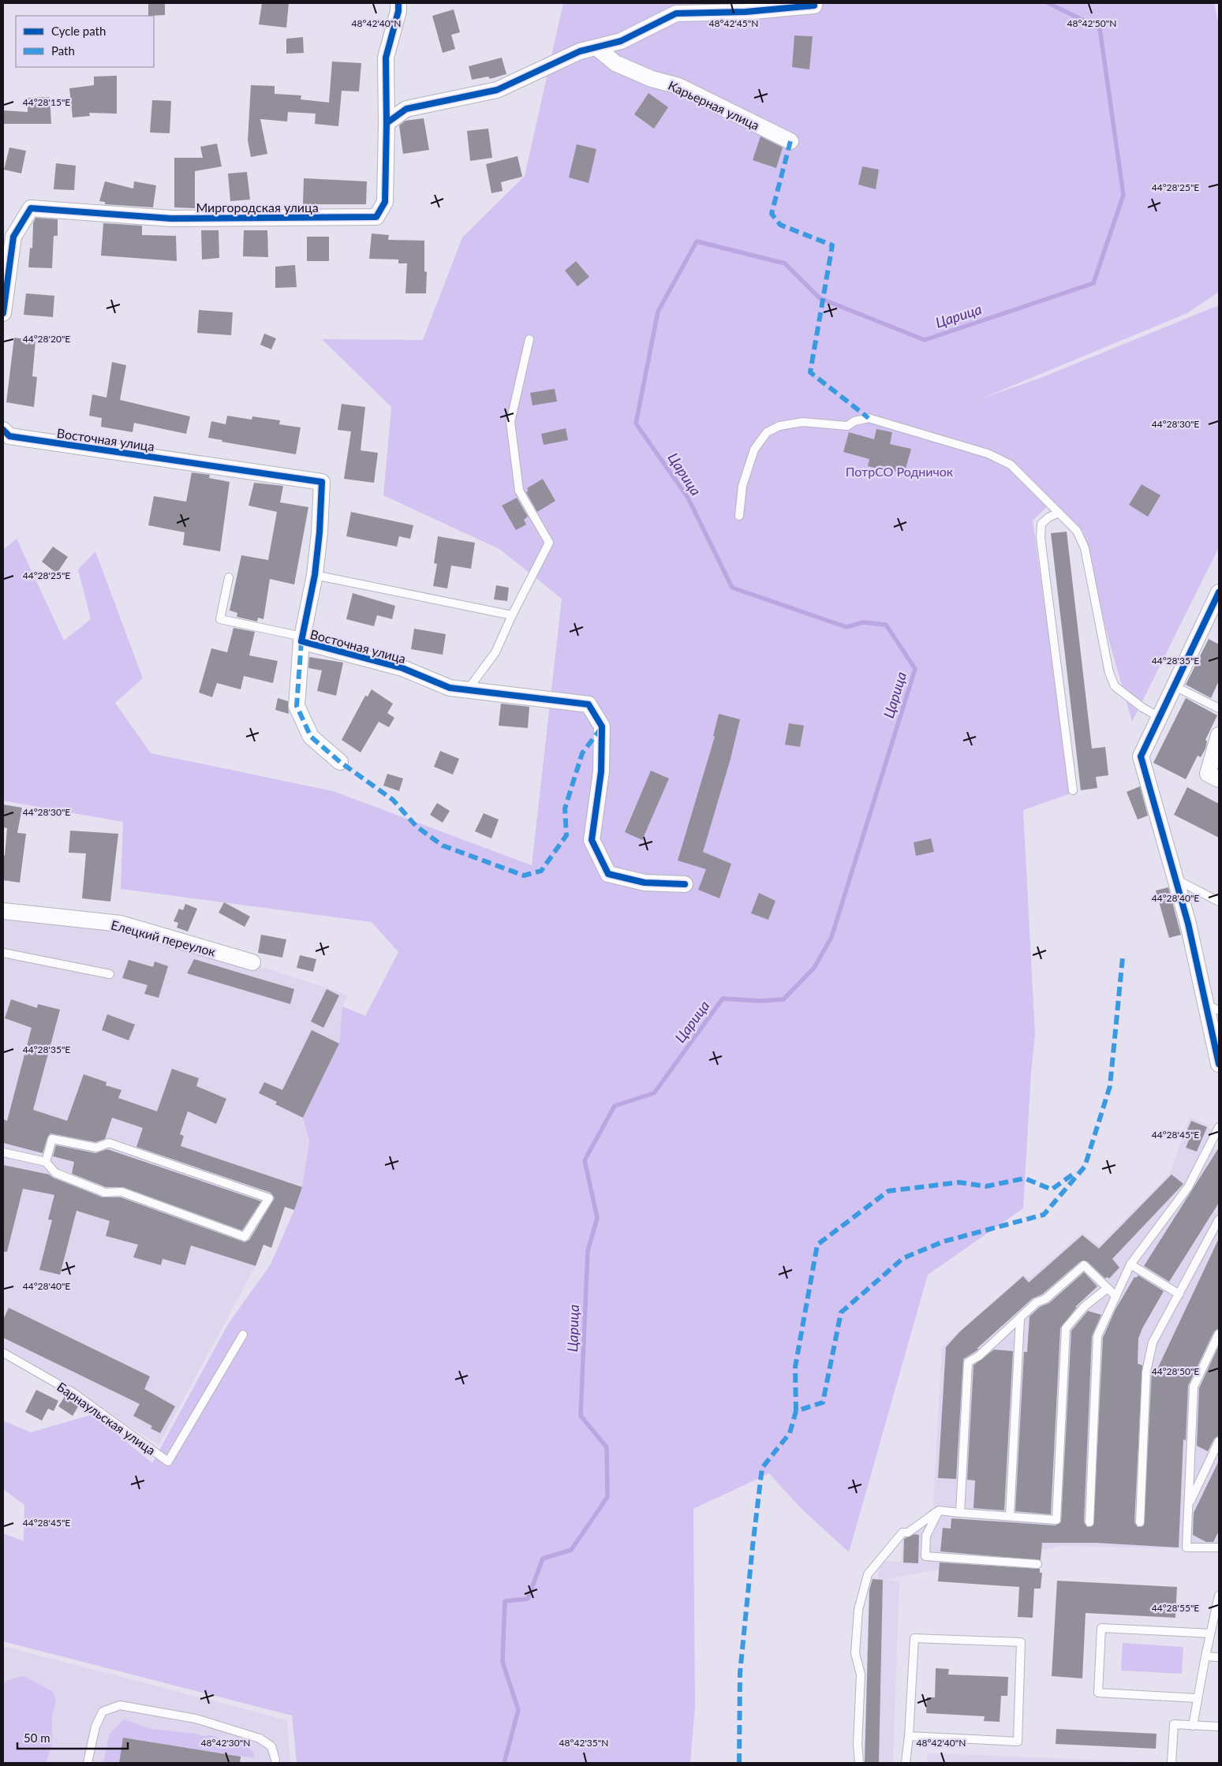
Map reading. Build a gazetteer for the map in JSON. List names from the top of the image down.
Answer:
{
  "streets": {
    "street": [
      "Карьерная улица",
      "Миргородская улица",
      "Восточная улица",
      "Елецкий переулок"
    ],
    "lane": ["Барнаульская улица"]
  },
  "water": ["Царица"],
  "parks": ["ПотрСО Родничок"],
  "legend": ["Cycle path", "Path"],
  "scale_bar": "50 m",
  "coordinates": [
    "48°42'40\"N",
    "48°42'45\"N",
    "48°42'50\"N",
    "44°28'15\"E",
    "44°28'25\"E",
    "44°28'20\"E",
    "44°28'30\"E",
    "44°28'35\"E",
    "44°28'40\"E",
    "44°28'45\"E",
    "44°28'50\"E",
    "44°28'55\"E",
    "48°42'30\"N",
    "48°42'35\"N"
  ]
}
